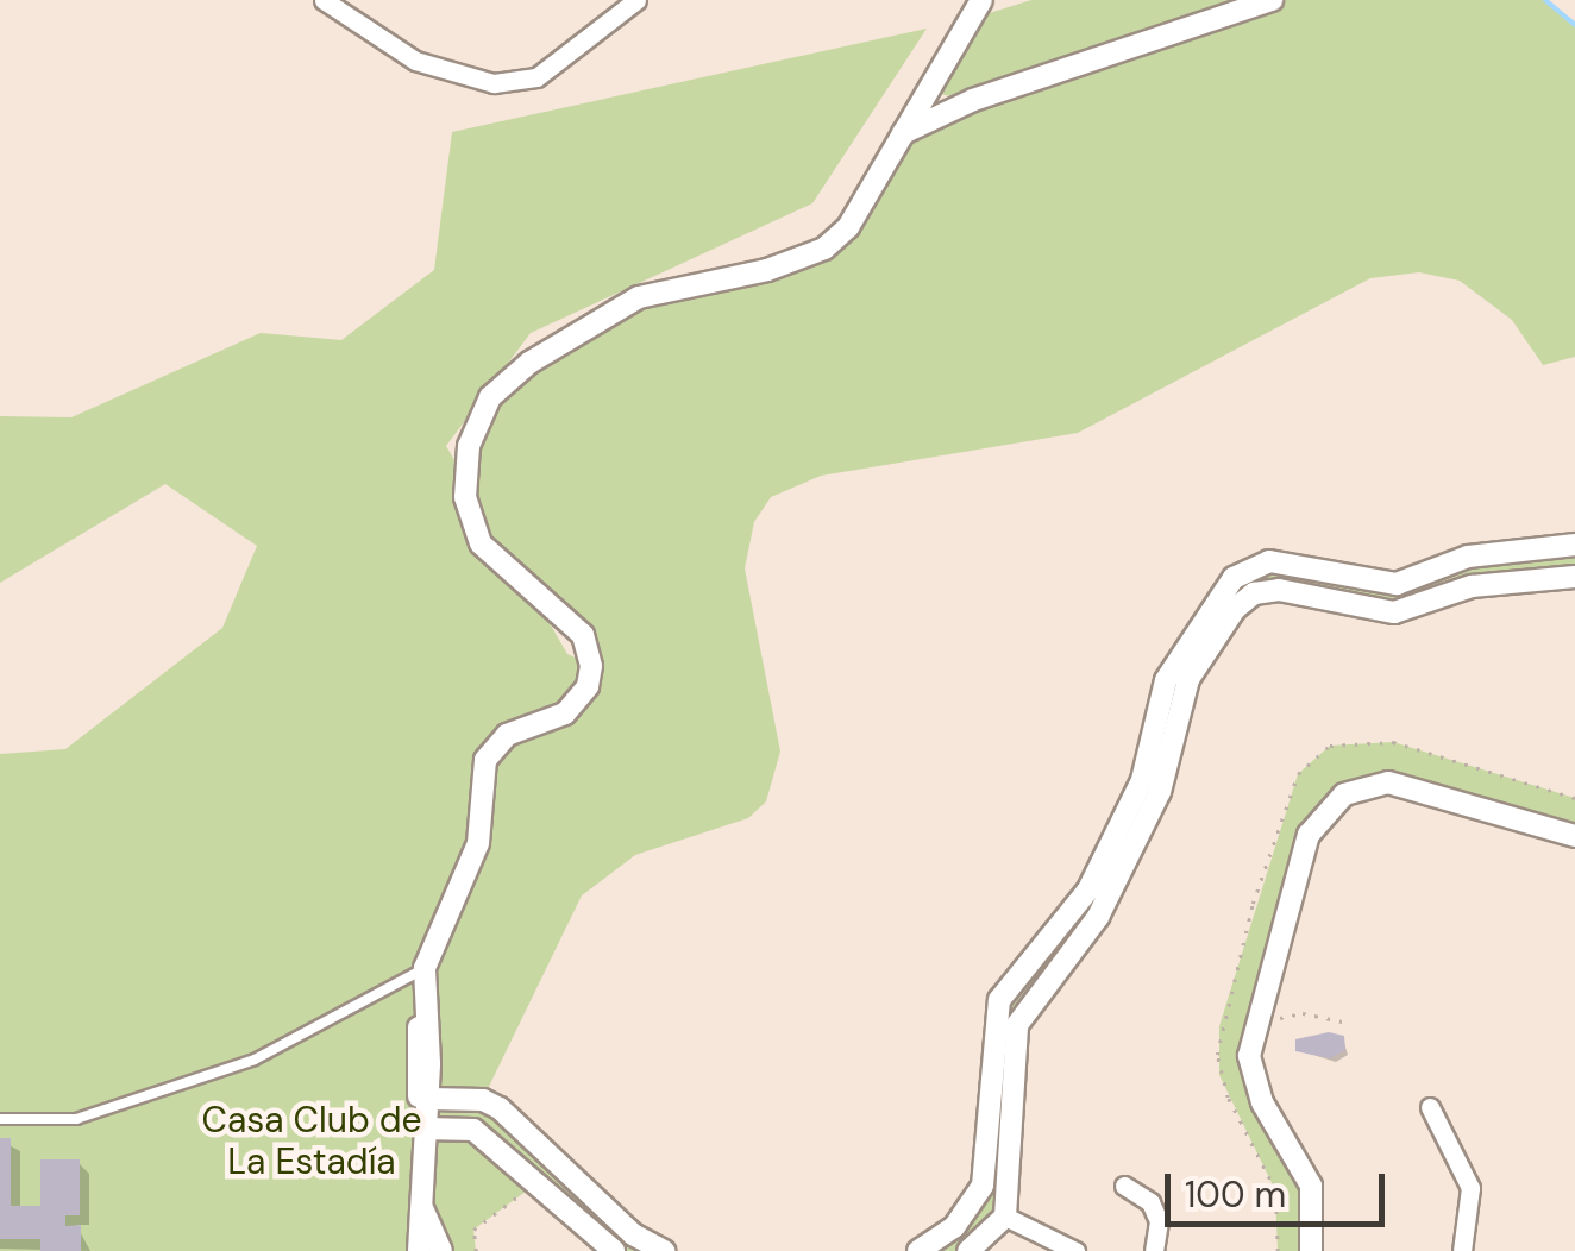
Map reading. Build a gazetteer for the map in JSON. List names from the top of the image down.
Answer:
{
  "parks": ["Casa Club de La Estadía"],
  "scale_bar": "100 m"
}
